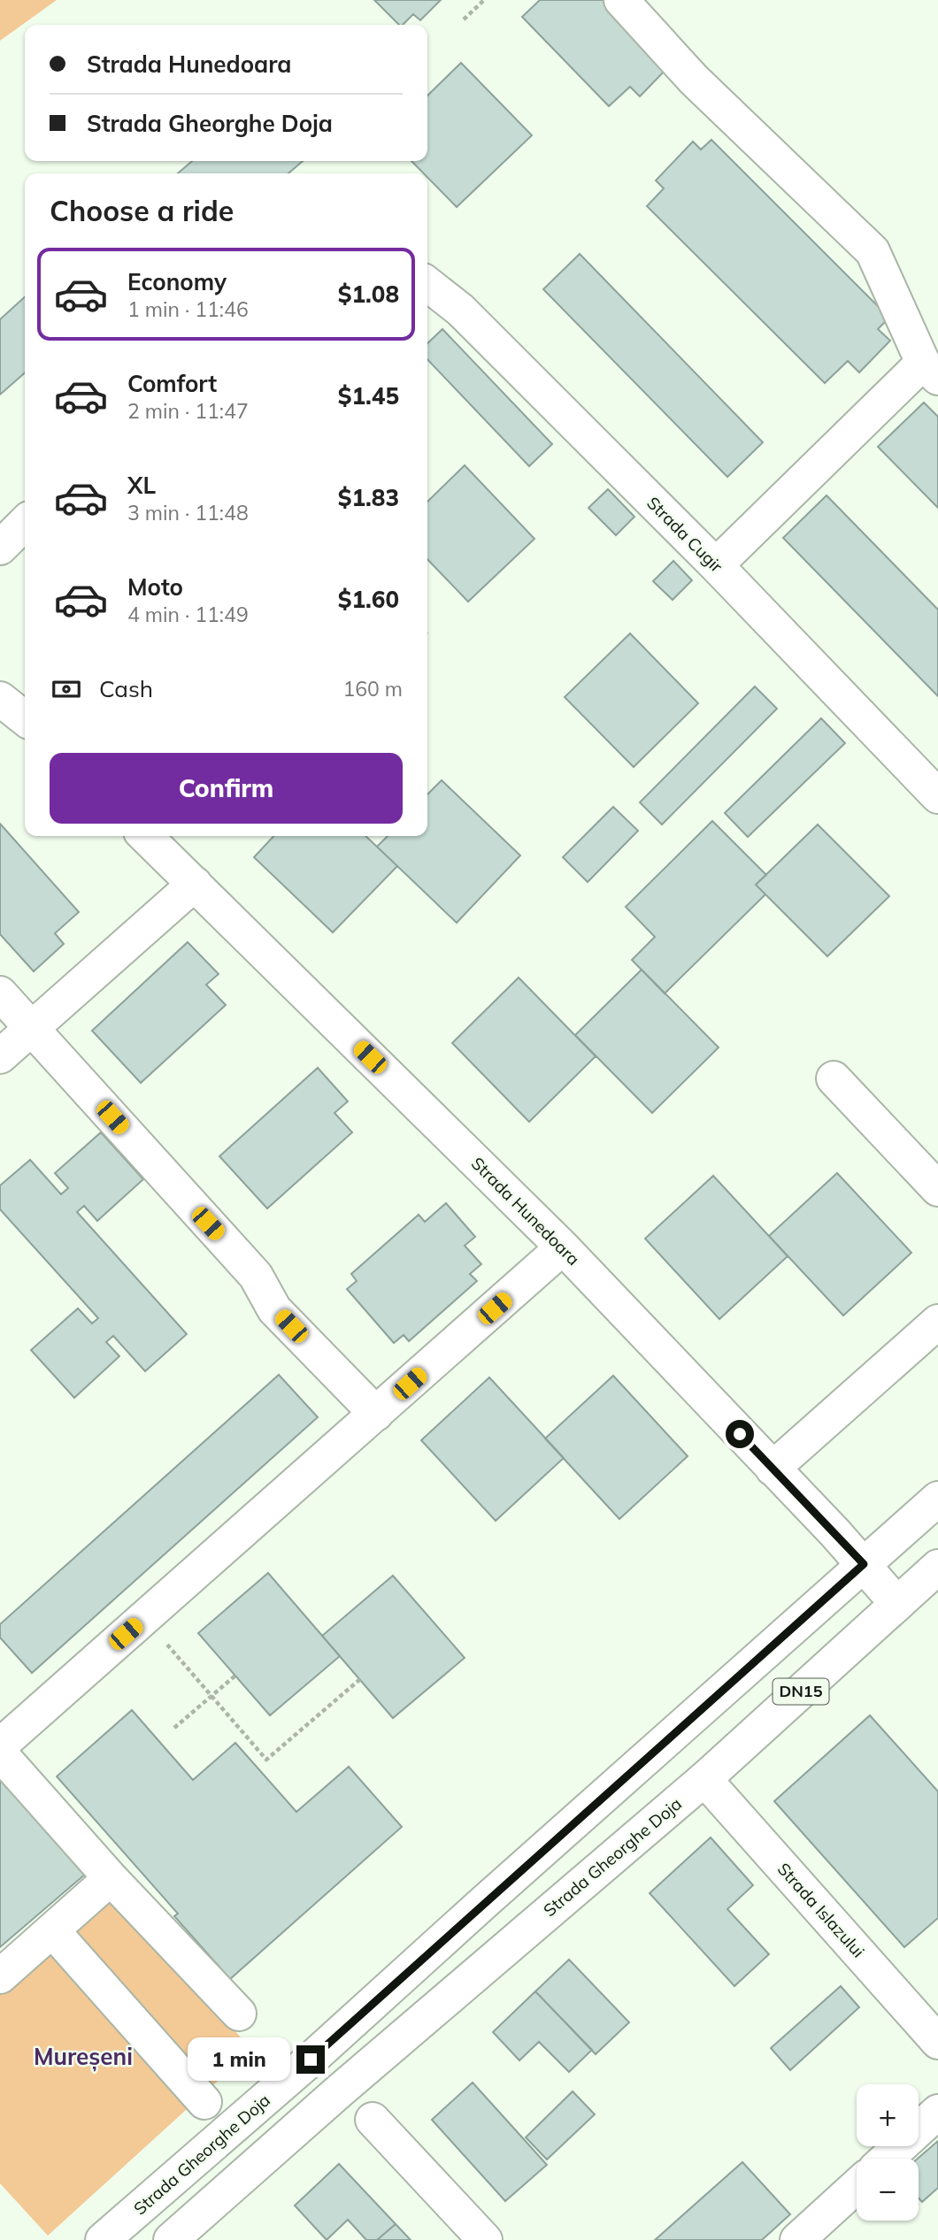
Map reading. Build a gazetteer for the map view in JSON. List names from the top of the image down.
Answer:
{
  "streets": {
    "street": [
      "Strada Cugir",
      "Strada Hunedoara",
      "DN15",
      "Strada Gheorghe Doja",
      "Strada Islazului"
    ]
  },
  "crossings": [
    ["Strada Hunedoara", "Strada Gheorghe Doja"],
    ["Strada Gheorghe Doja", "Strada Islazului"]
  ],
  "districts": ["Mureșeni"],
  "page": {
    "banner": ["Strada Hunedoara", "Strada Gheorghe Doja"],
    "heading": "Choose a ride",
    "list": [
      {
        "name": "Economy",
        "note": "1 min · 11:46",
        "value": "$1.08"
      },
      {
        "name": "Comfort",
        "note": "2 min · 11:47",
        "value": "$1.45"
      },
      {
        "name": "XL",
        "note": "3 min · 11:48",
        "value": "$1.83"
      },
      {
        "name": "Moto",
        "note": "4 min · 11:49",
        "value": "$1.60"
      }
    ],
    "pay": ["Cash", "160 m"],
    "buttons": "Confirm",
    "bubble": "1 min",
    "map_buttons": ["+", "−"]
  }
}
